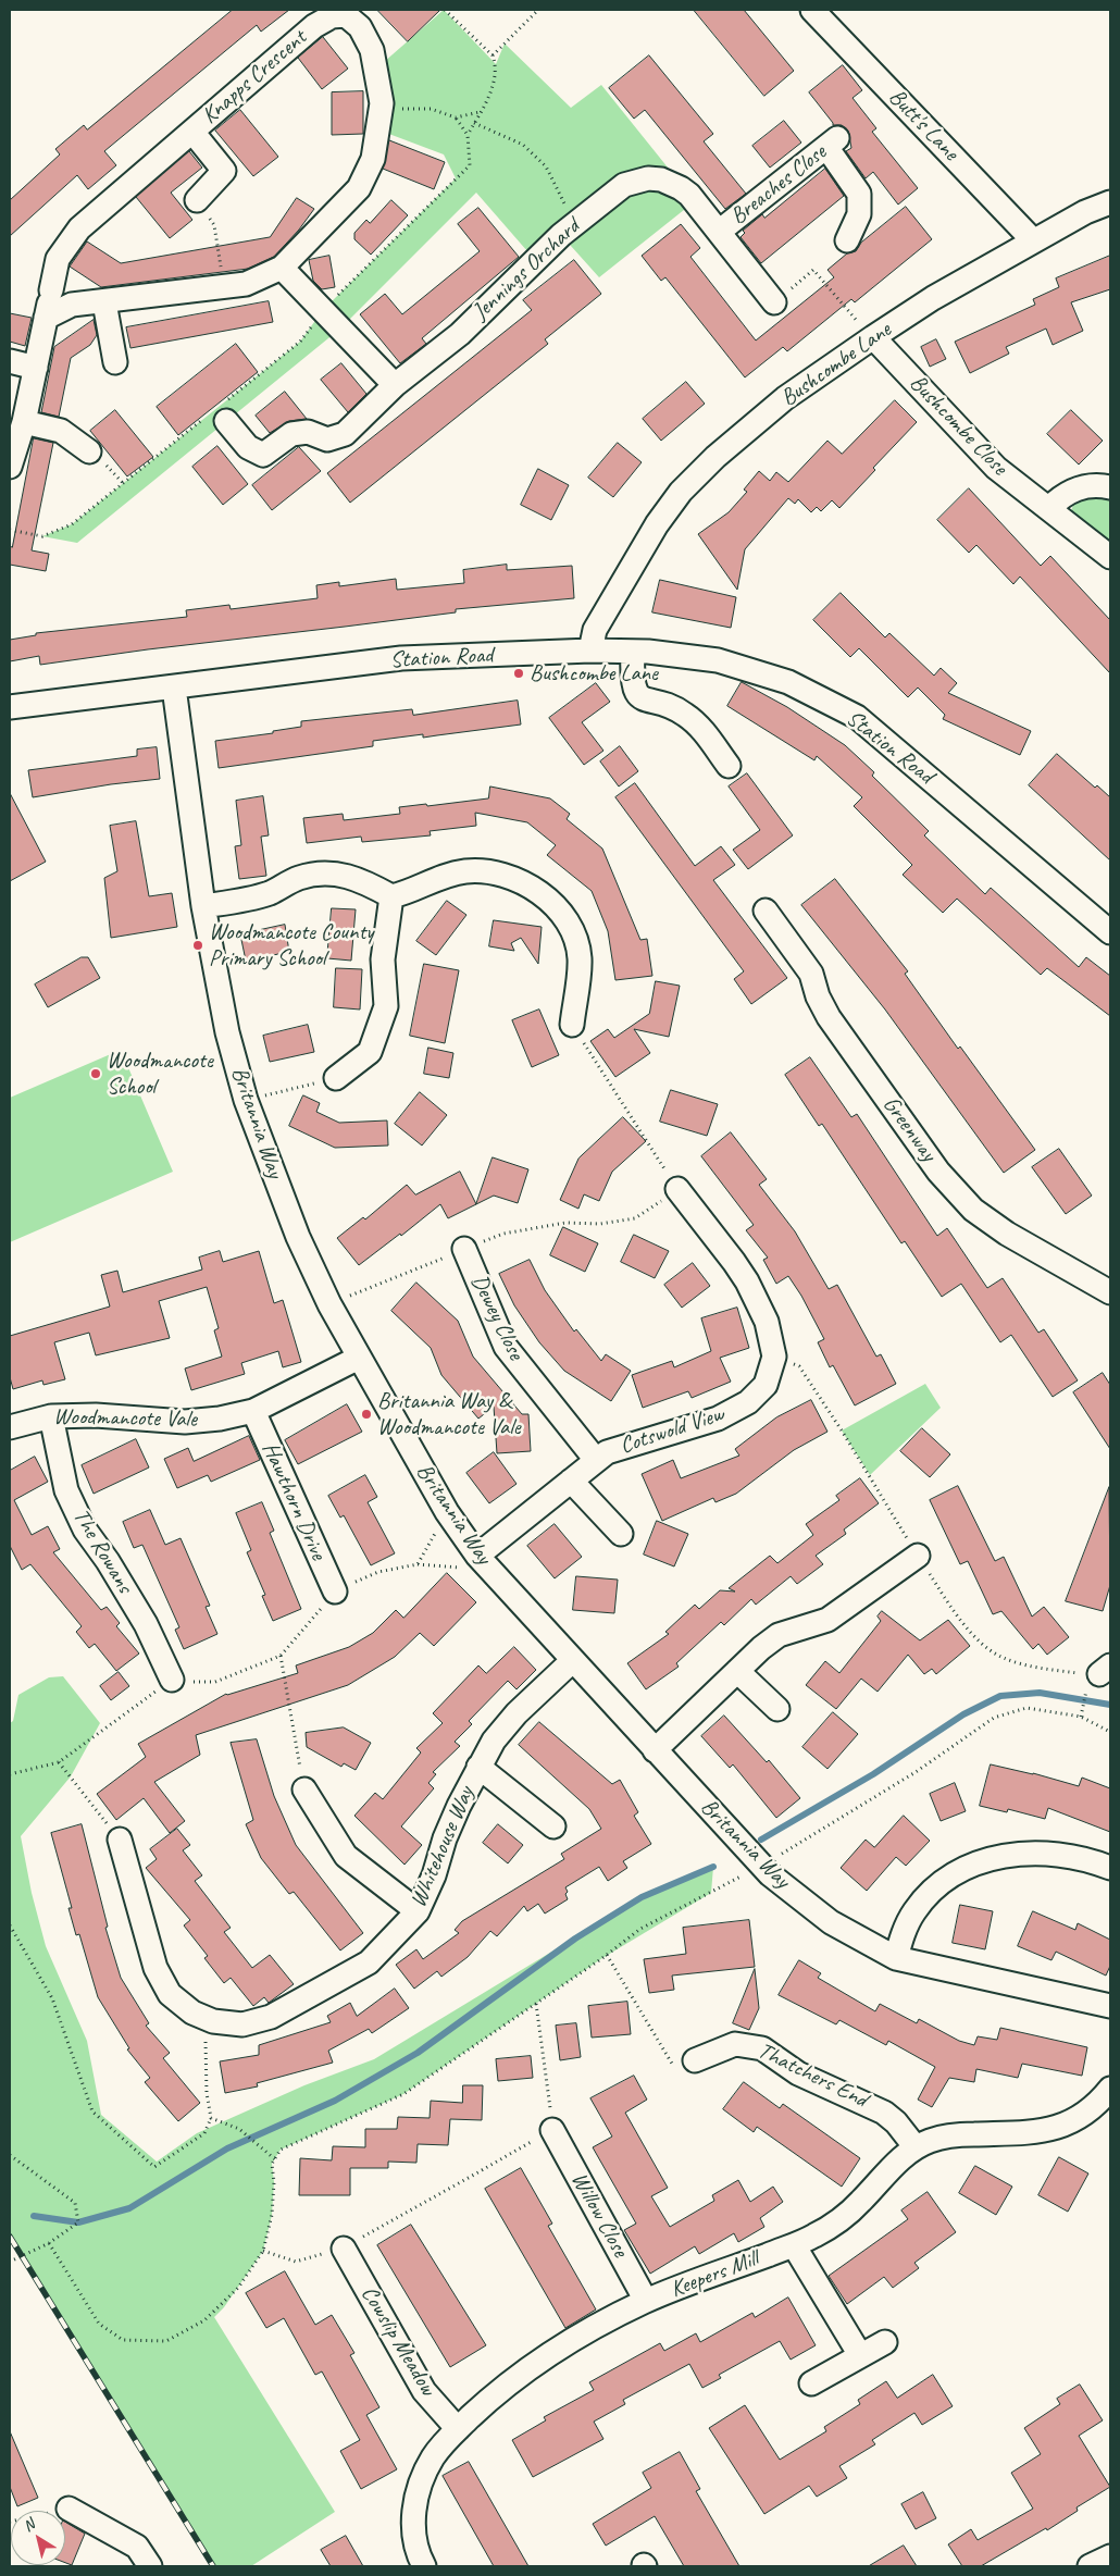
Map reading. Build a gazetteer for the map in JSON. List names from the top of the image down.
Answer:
{
  "streets": {
    "street": [
      "Knapps Crescent",
      "Butt's Lane",
      "Breaches Close",
      "Jennings Orchard",
      "Bushcombe Lane",
      "Bushcombe Close",
      "Station Road",
      "Britannia Way",
      "Greenway",
      "Dewey Close",
      "Woodmancote Vale",
      "Cotswold View",
      "Hawthorn Drive",
      "The Rowans",
      "Whitehouse Way",
      "Thatchers End",
      "Willow Close",
      "Keepers Mill",
      "Cowslip Meadow"
    ]
  },
  "crossings": [
    ["Butt's Lane", "Bushcombe Lane"],
    ["Breaches Close", "Jennings Orchard"],
    ["Bushcombe Lane", "Bushcombe Close"],
    ["Bushcombe Lane", "Station Road"],
    ["Station Road", "Britannia Way"],
    ["Britannia Way", "Woodmancote Vale"],
    ["Britannia Way", "Cotswold View"],
    ["Britannia Way", "Whitehouse Way"],
    ["Dewey Close", "Cotswold View"],
    ["Woodmancote Vale", "Hawthorn Drive"],
    ["Woodmancote Vale", "The Rowans"],
    ["Thatchers End", "Keepers Mill"],
    ["Willow Close", "Keepers Mill"],
    ["Keepers Mill", "Cowslip Meadow"]
  ],
  "places": [
    "Bushcombe Lane",
    "Woodmancote County Primary School",
    "Woodmancote School",
    "Britannia Way & Woodmancote Vale"
  ],
  "north": "top left"
}
